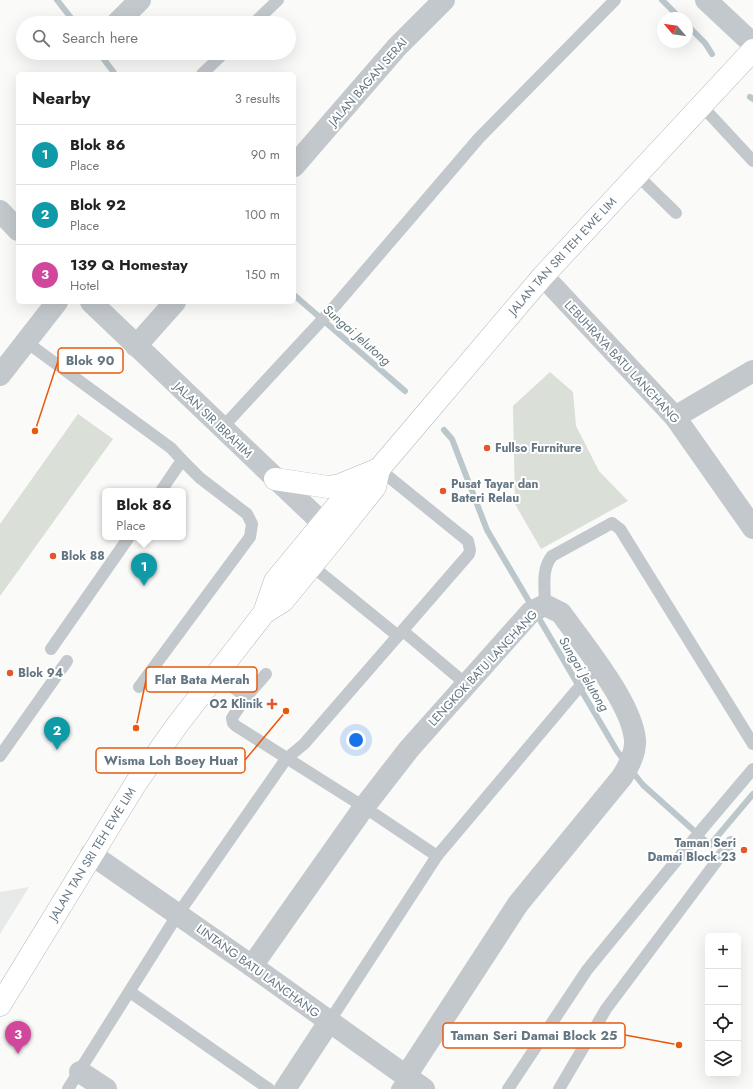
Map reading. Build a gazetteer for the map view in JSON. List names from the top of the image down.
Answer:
{
  "streets": {
    "main road": ["JALAN TAN SRI TEH EWE LIM"],
    "street": [
      "JALAN BAGAN SERAI",
      "LEBUHRAYA BATU LANCHANG",
      "JALAN SIR IBRAHIM",
      "LENGKOK BATU LANCHANG",
      "LINTANG BATU LANCHANG"
    ]
  },
  "crossings": [
    ["JALAN TAN SRI TEH EWE LIM", "LEBUHRAYA BATU LANCHANG"],
    ["JALAN TAN SRI TEH EWE LIM", "JALAN SIR IBRAHIM"],
    ["JALAN TAN SRI TEH EWE LIM", "LINTANG BATU LANCHANG"],
    ["LENGKOK BATU LANCHANG", "LINTANG BATU LANCHANG"]
  ],
  "water": ["Sungai Jelutong"],
  "places": {
    "other": [
      "Blok 90",
      "Fullso Furniture",
      "Pusat Tayar dan Bateri Relau",
      "Blok 88",
      "Blok 94",
      "Wisma Loh Boey Huat",
      "Flat Bata Merah",
      "Taman Seri Damai Block 23",
      "Taman Seri Damai Block 25"
    ],
    "health": ["O2 Klinik"]
  },
  "north": "top left",
  "page": {
    "search": "Search here",
    "heading": ["Nearby", "3 results"],
    "list": [
      {
        "mark": "1",
        "name": "Blok 86",
        "note": "Place",
        "value": "90 m"
      },
      {
        "mark": "2",
        "name": "Blok 92",
        "note": "Place",
        "value": "100 m"
      },
      {
        "mark": "3",
        "name": "139 Q Homestay",
        "note": "Hotel",
        "value": "150 m"
      }
    ],
    "popup": ["Blok 86", "Place"],
    "pins": ["1", "2", "3"],
    "map_buttons": ["+", "−"]
  }
}
